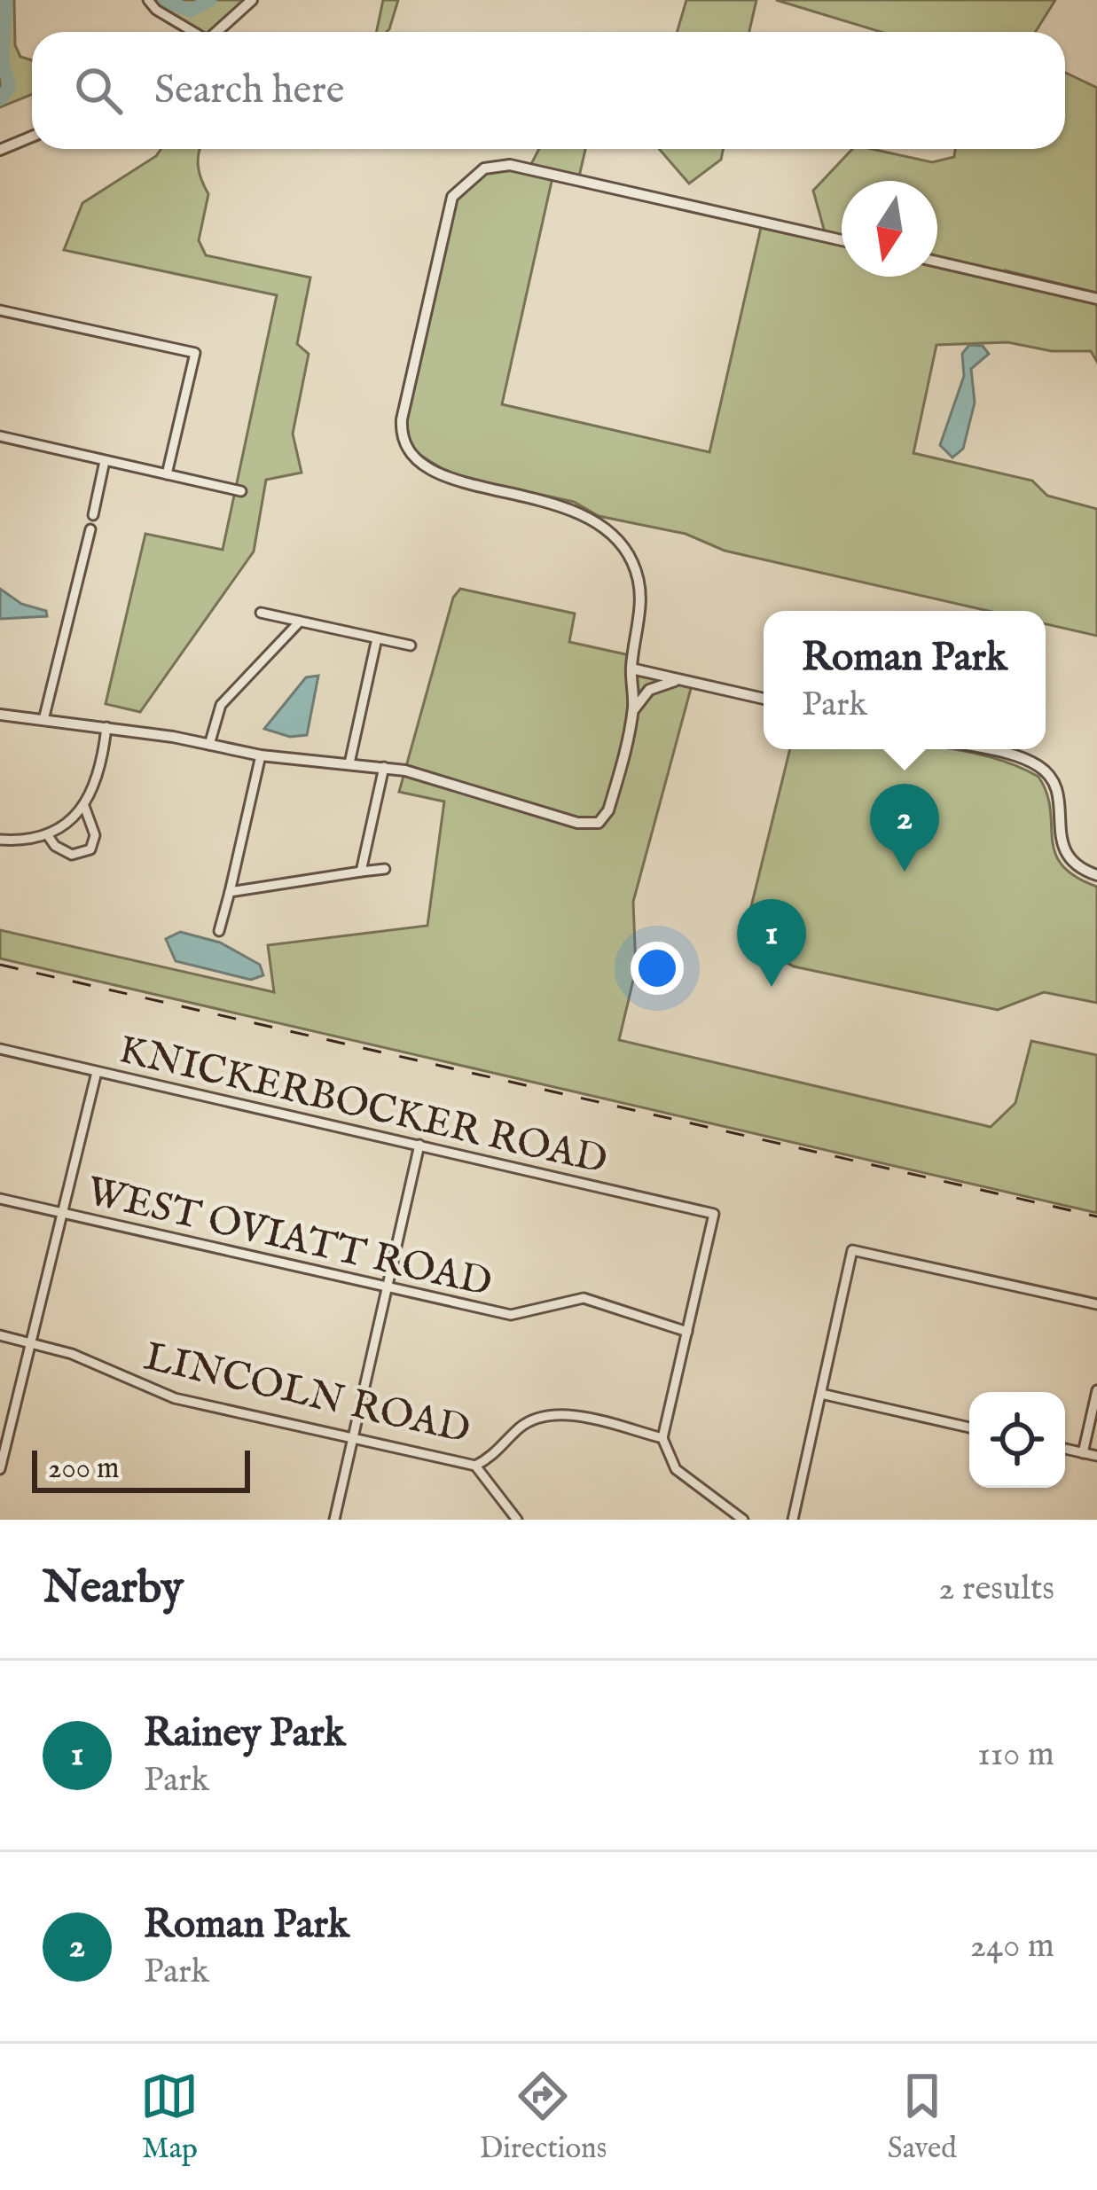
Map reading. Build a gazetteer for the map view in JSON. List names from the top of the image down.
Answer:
{
  "streets": {
    "street": ["KNICKERBOCKER ROAD", "WEST OVIATT ROAD", "LINCOLN ROAD"]
  },
  "crossings": [
    ["KNICKERBOCKER ROAD", "WEST OVIATT ROAD"]
  ],
  "scale_bar": "200 m",
  "north": "bottom",
  "page": {
    "search": "Search here",
    "popup": ["Roman Park", "Park"],
    "pins": ["2", "1"],
    "scale": "200 m",
    "heading": ["Nearby", "2 results"],
    "list": [
      {
        "mark": "1",
        "name": "Rainey Park",
        "note": "Park",
        "value": "110 m"
      },
      {
        "mark": "2",
        "name": "Roman Park",
        "note": "Park",
        "value": "240 m"
      }
    ],
    "nav": ["Map", "Directions", "Saved"]
  }
}
